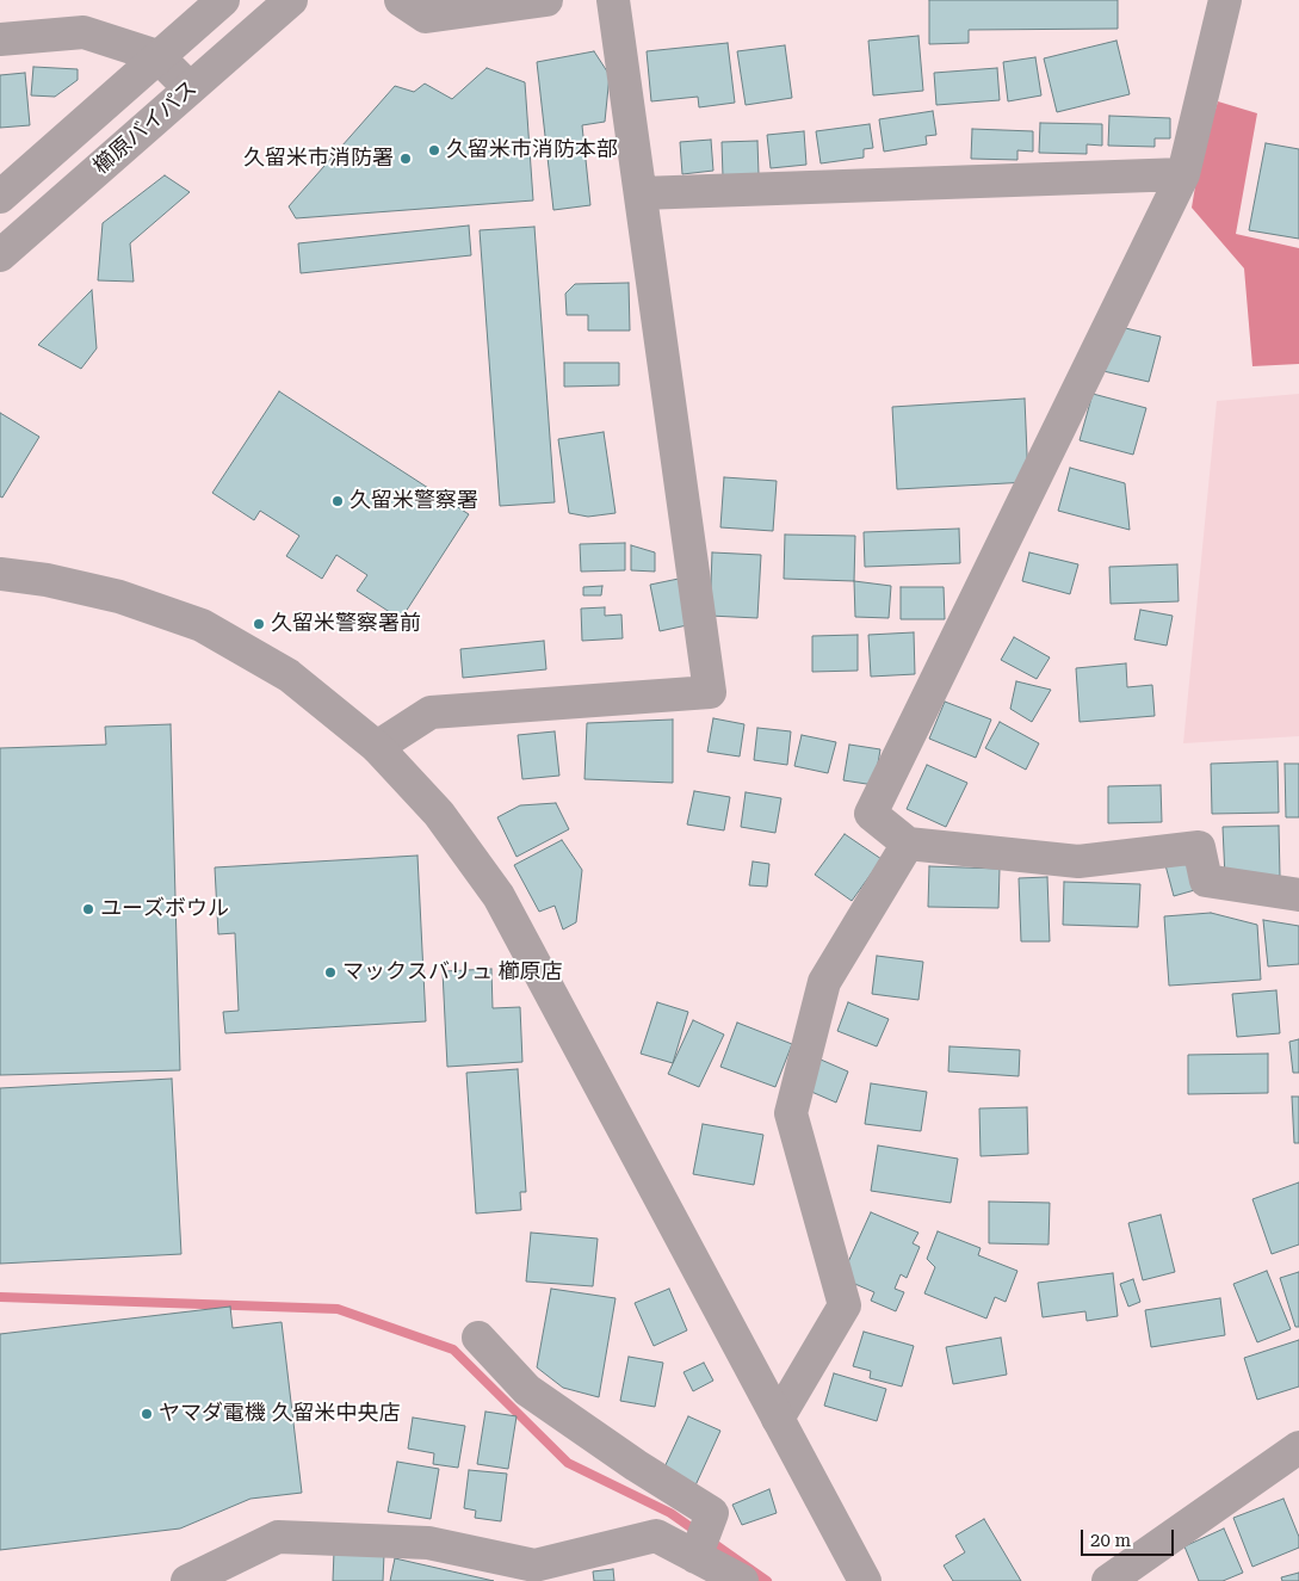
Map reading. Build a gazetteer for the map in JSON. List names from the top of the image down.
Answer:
{
  "streets": {
    "street": ["櫛原バイパス"]
  },
  "places": [
    "久留米市消防本部",
    "久留米市消防署",
    "久留米警察署",
    "久留米警察署前",
    "ユーズボウル",
    "マックスバリュ 櫛原店",
    "ヤマダ電機 久留米中央店"
  ],
  "scale_bar": "20 m"
}
